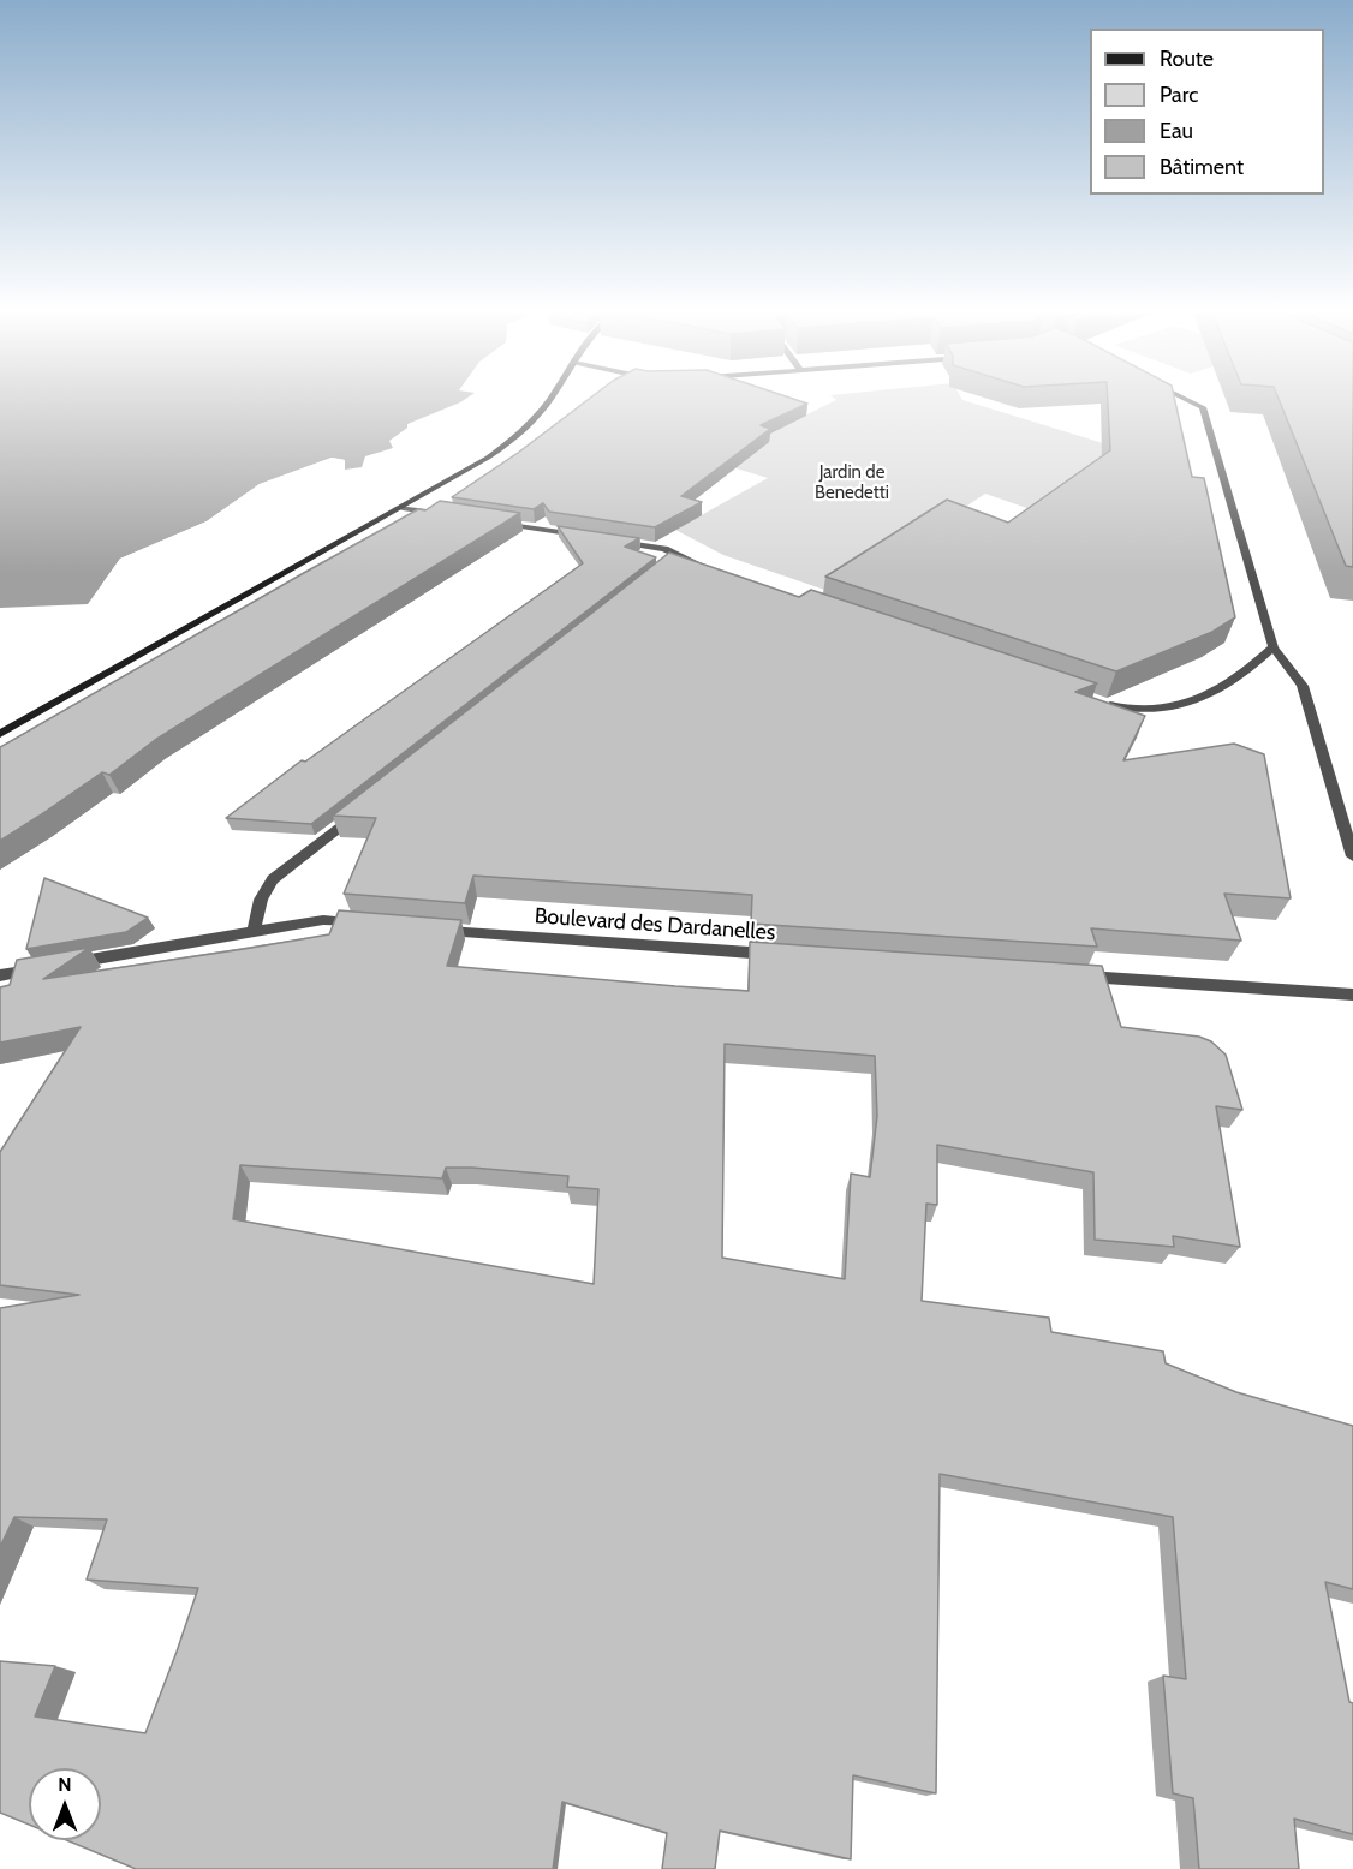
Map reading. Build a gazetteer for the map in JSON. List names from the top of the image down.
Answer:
{
  "streets": {
    "street": ["Boulevard des Dardanelles"]
  },
  "parks": ["Jardin de Benedetti"],
  "legend": [
    "Route",
    "Parc",
    "Eau",
    "Bâtiment"
  ],
  "north": "top"
}
